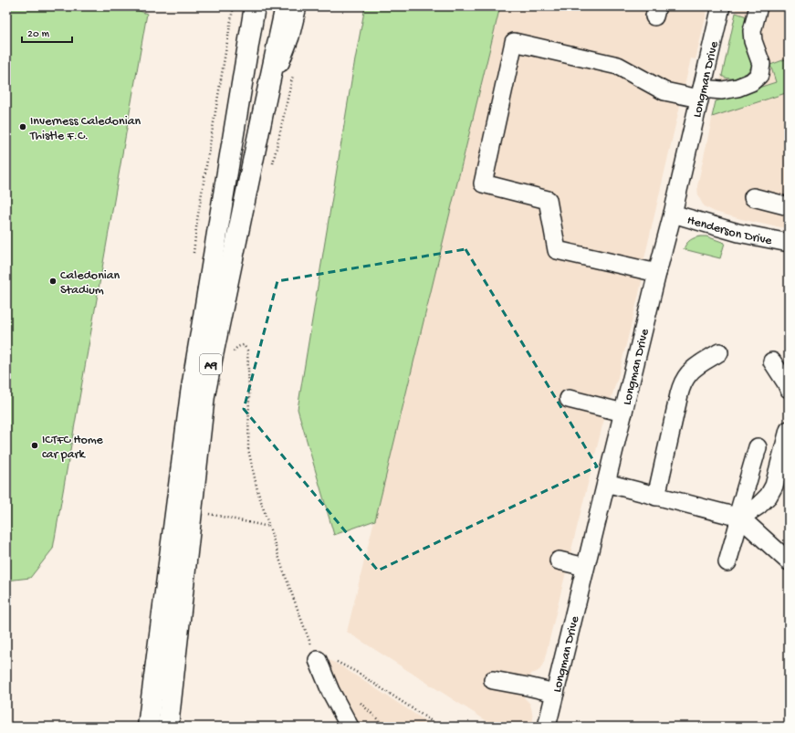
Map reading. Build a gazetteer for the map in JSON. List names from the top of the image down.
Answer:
{
  "streets": {
    "highway": ["A9"],
    "street": ["Longman Drive", "Henderson Drive"]
  },
  "crossings": [
    ["Longman Drive", "Henderson Drive"]
  ],
  "places": ["Inverness Caledonian Thistle F.C.", "Caledonian Stadium", "ICTFC Home car park"],
  "scale_bar": "20 m"
}
